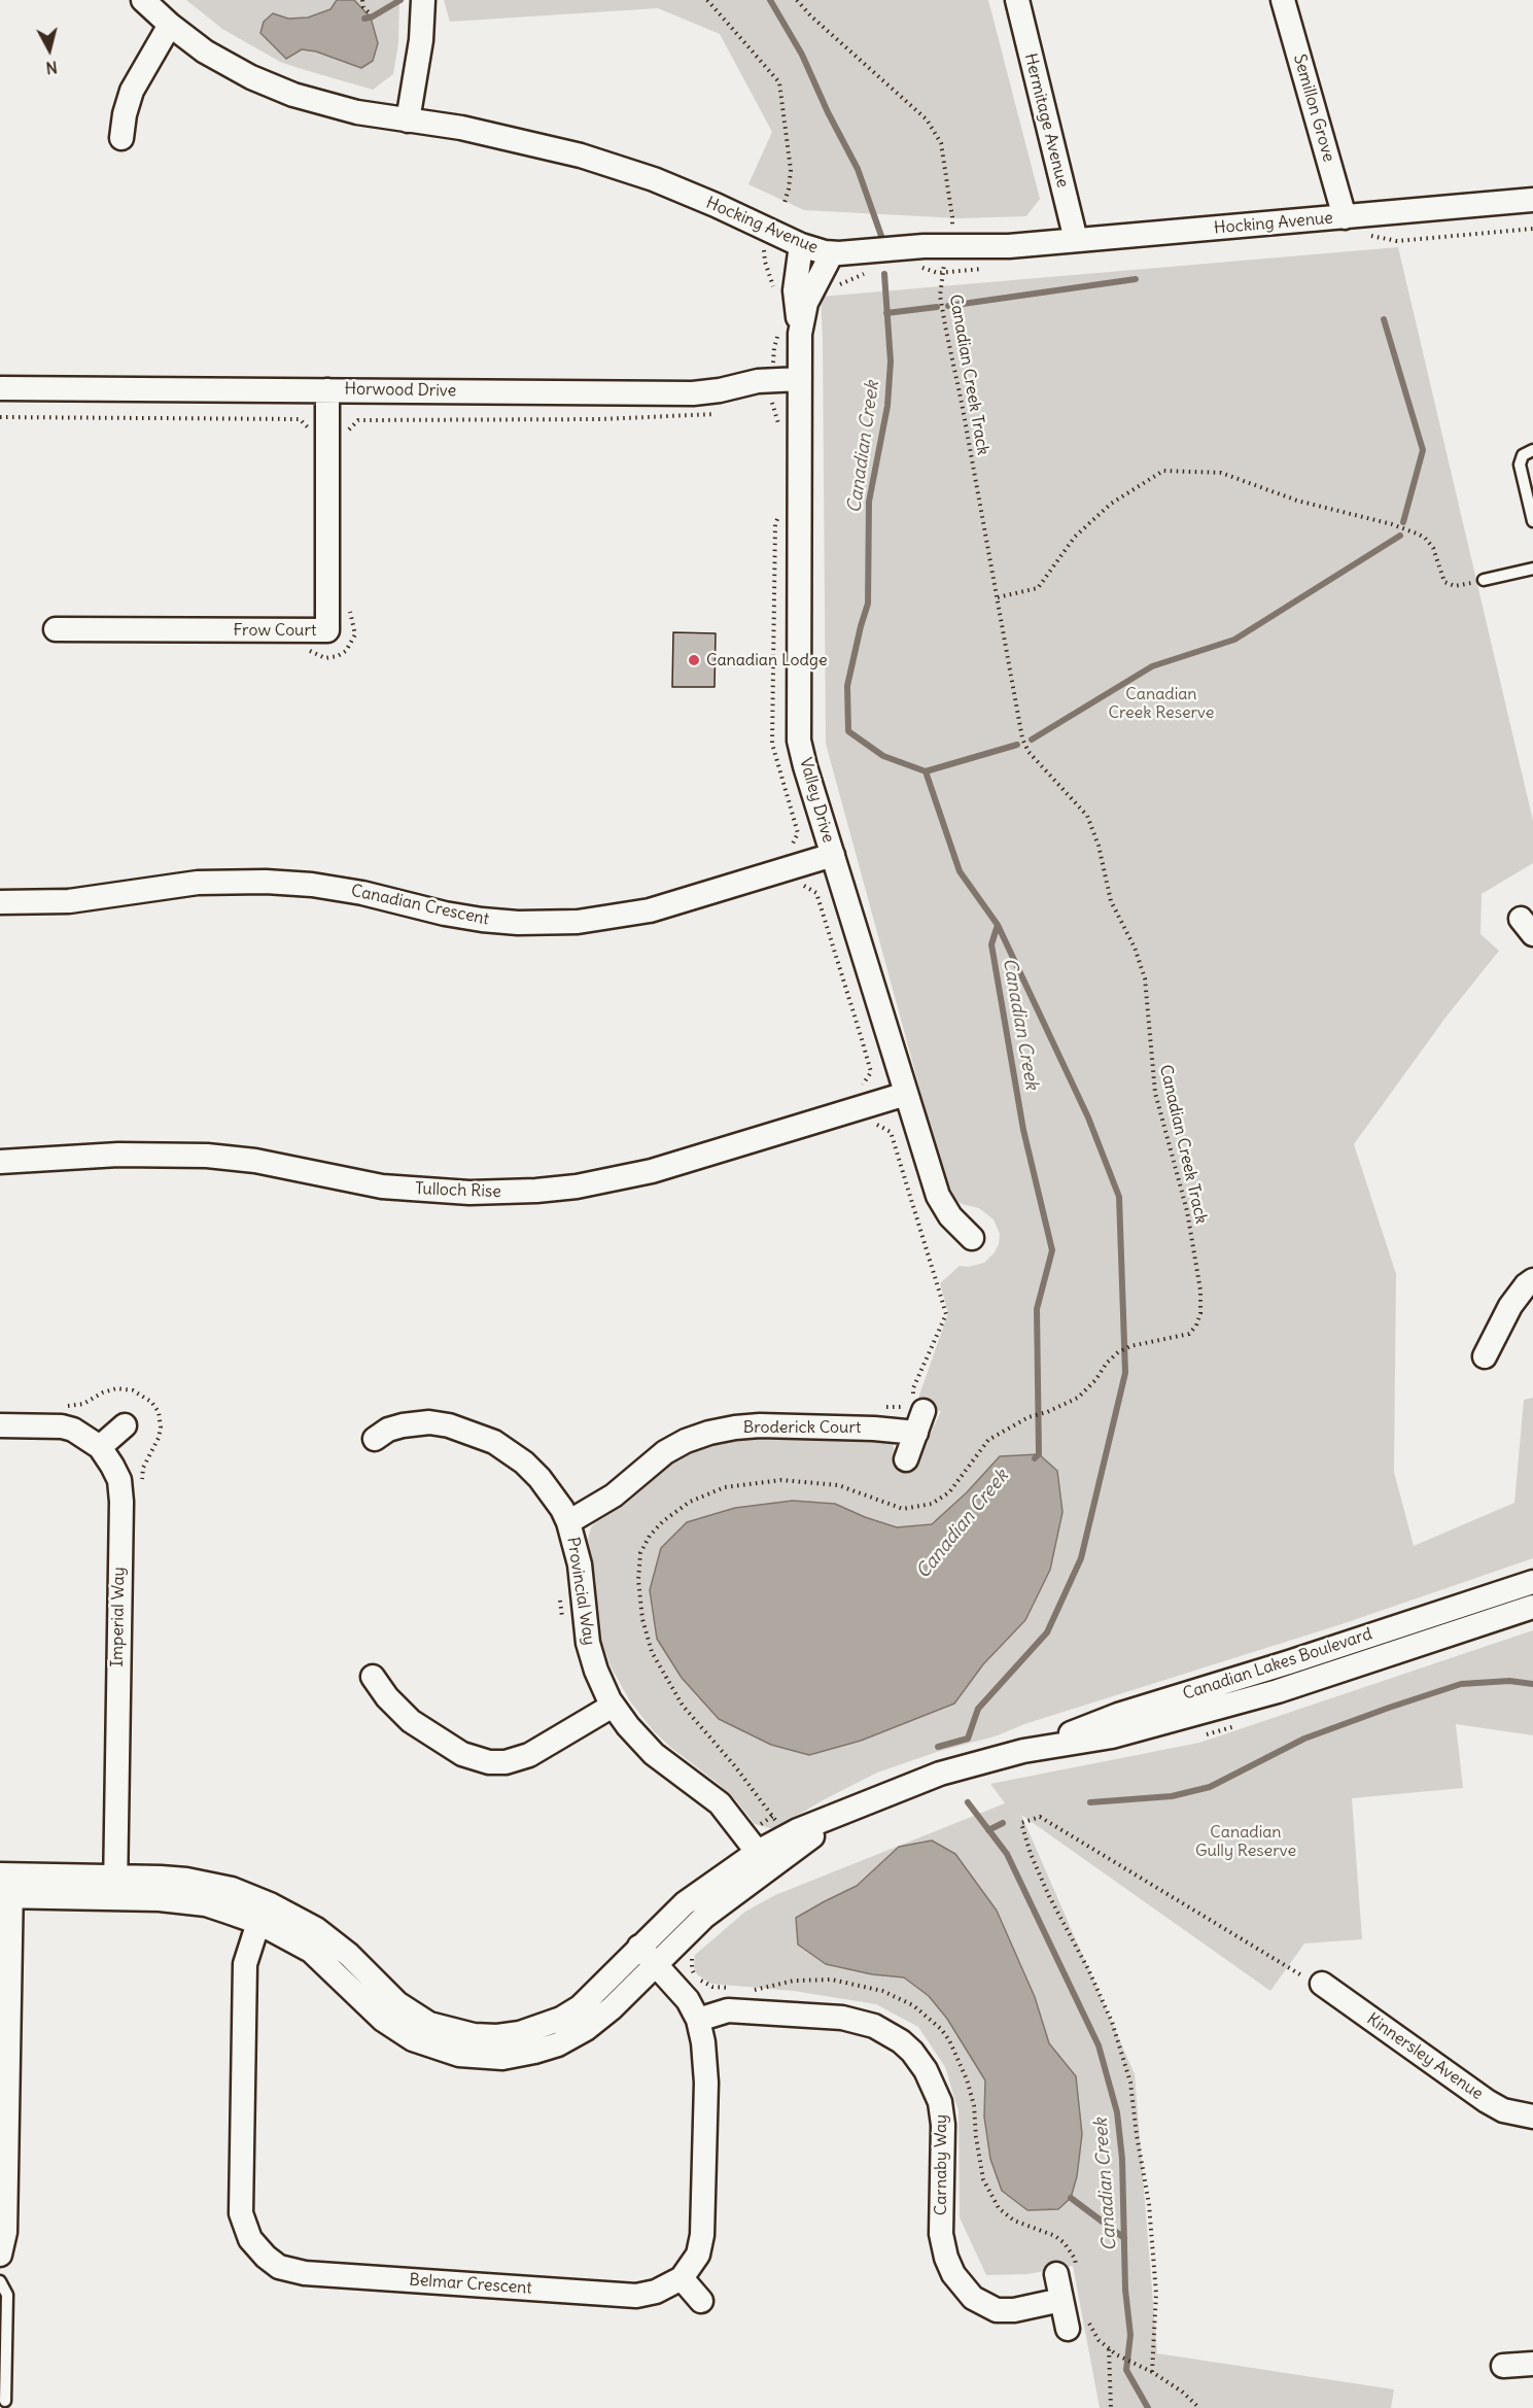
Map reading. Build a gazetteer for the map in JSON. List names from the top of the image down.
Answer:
{
  "streets": {
    "street": [
      "Semillon Grove",
      "Hermitage Avenue",
      "Hocking Avenue",
      "Horwood Drive",
      "Frow Court",
      "Valley Drive",
      "Canadian Crescent",
      "Tulloch Rise",
      "Broderick Court",
      "Provincial Way",
      "Imperial Way",
      "Canadian Lakes Boulevard",
      "Kinnersley Avenue",
      "Carnaby Way",
      "Belmar Crescent"
    ],
    "path": ["Canadian Creek Track"]
  },
  "crossings": [
    ["Semillon Grove", "Hocking Avenue"],
    ["Hermitage Avenue", "Hocking Avenue"],
    ["Hocking Avenue", "Canadian Creek Track"],
    ["Hocking Avenue", "Valley Drive"],
    ["Horwood Drive", "Frow Court"],
    ["Horwood Drive", "Valley Drive"],
    ["Valley Drive", "Canadian Crescent"],
    ["Valley Drive", "Tulloch Rise"],
    ["Broderick Court", "Provincial Way"],
    ["Provincial Way", "Canadian Lakes Boulevard"],
    ["Imperial Way", "Canadian Lakes Boulevard"],
    ["Canadian Lakes Boulevard", "Belmar Crescent"]
  ],
  "water": ["Canadian Creek"],
  "parks": ["Canadian Creek Reserve", "Canadian Gully Reserve"],
  "places": ["Canadian Lodge"],
  "north": "bottom"
}
